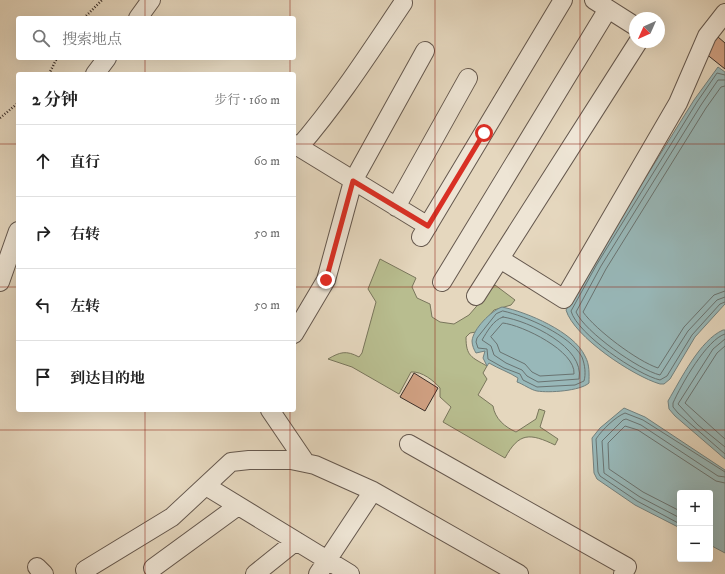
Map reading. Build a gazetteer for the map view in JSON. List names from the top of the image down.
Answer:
{
  "north": "bottom left",
  "page": {
    "search": "搜索地点",
    "heading": ["2 分钟", "步行 · 160 m"],
    "list": [
      ["直行", "60 m"],
      ["右转", "50 m"],
      ["左转", "50 m"],
      "到达目的地"
    ],
    "map_buttons": ["+", "−"]
  }
}
